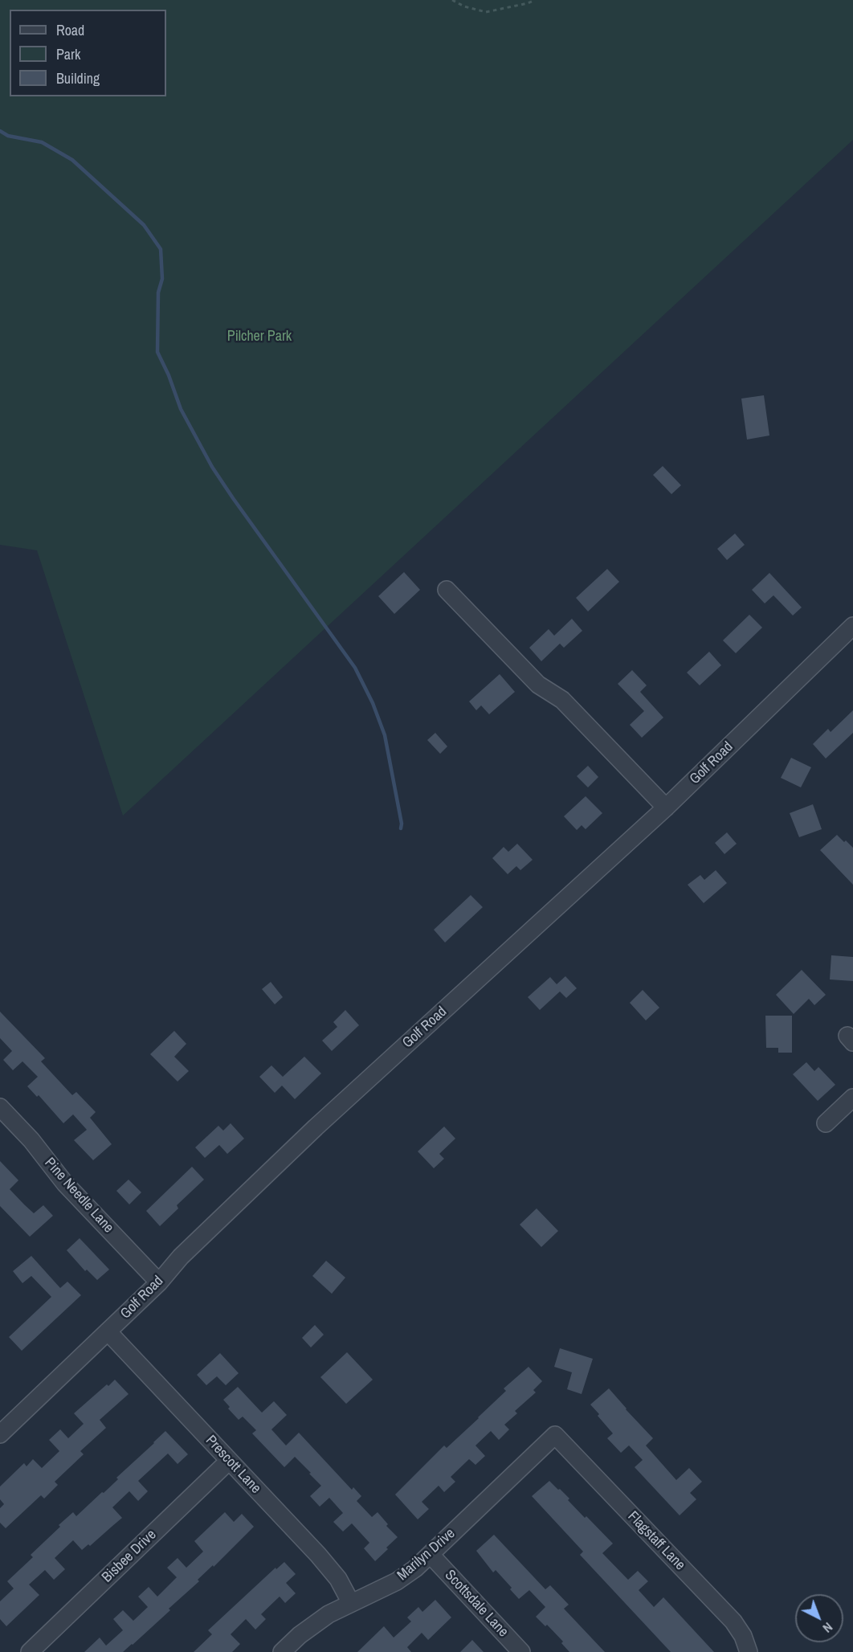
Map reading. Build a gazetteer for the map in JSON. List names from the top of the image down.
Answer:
{
  "streets": {
    "street": [
      "Golf Road",
      "Pine Needle Lane",
      "Prescott Lane",
      "Flagstaff Lane",
      "Marilyn Drive",
      "Bisbee Drive",
      "Scottsdale Lane"
    ]
  },
  "crossings": [
    ["Golf Road", "Pine Needle Lane"],
    ["Golf Road", "Prescott Lane"],
    ["Prescott Lane", "Marilyn Drive"],
    ["Prescott Lane", "Bisbee Drive"],
    ["Flagstaff Lane", "Marilyn Drive"],
    ["Marilyn Drive", "Scottsdale Lane"]
  ],
  "parks": ["Pilcher Park"],
  "legend": ["Road", "Park", "Building"],
  "north": "bottom right"
}
